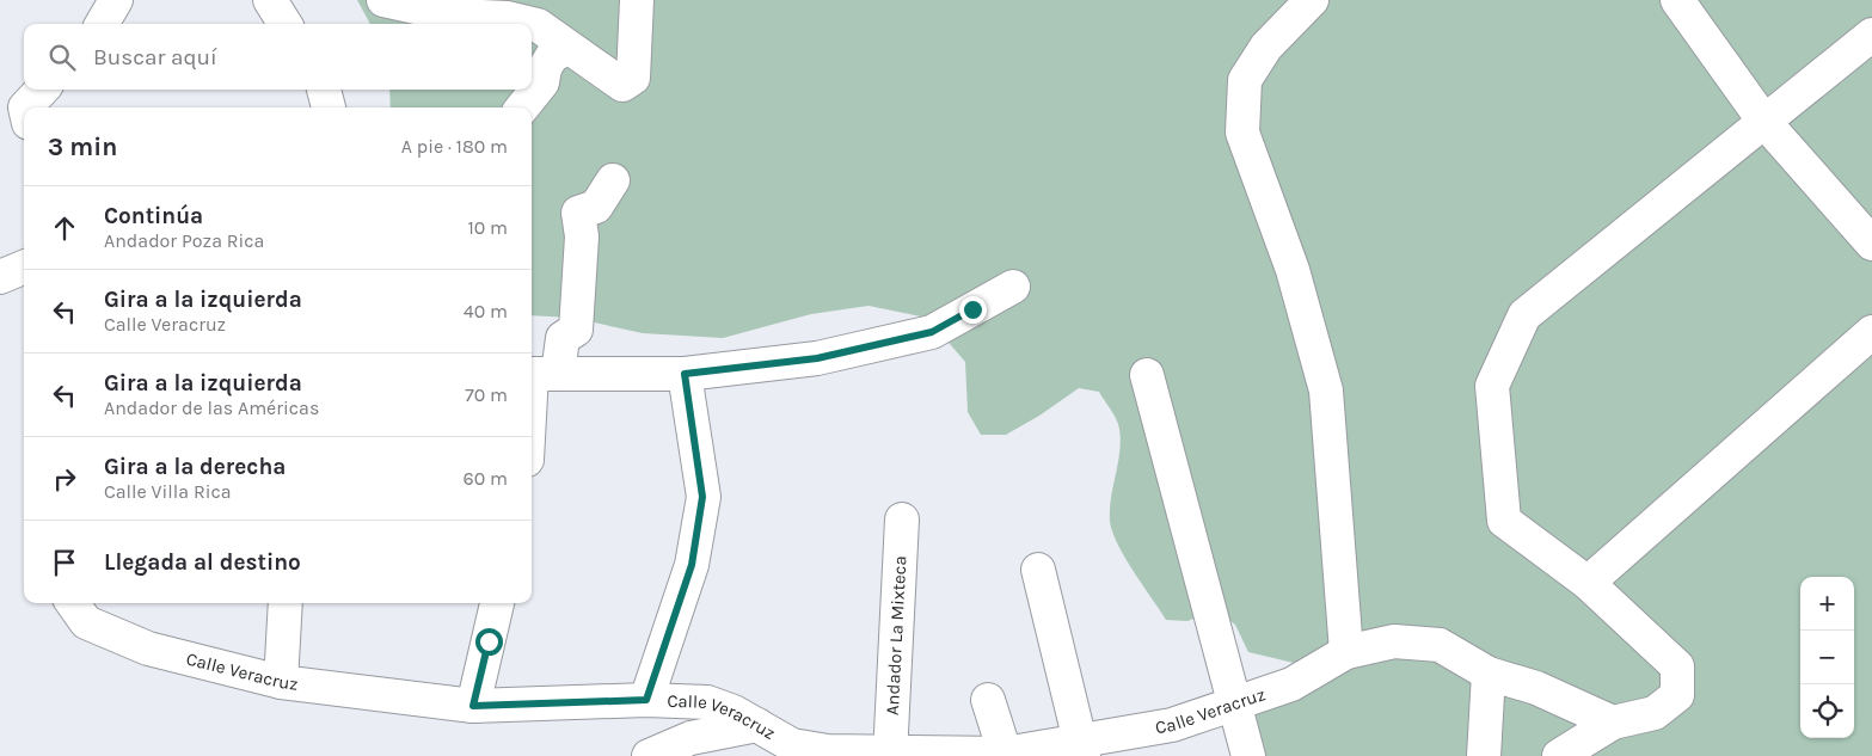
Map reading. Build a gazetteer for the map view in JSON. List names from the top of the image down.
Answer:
{
  "streets": {
    "street": ["Andador La Mixteca", "Calle Veracruz"]
  },
  "crossings": [
    ["Andador La Mixteca", "Calle Veracruz"]
  ],
  "page": {
    "search": "Buscar aquí",
    "heading": ["3 min", "A pie · 180 m"],
    "list": [
      ["Continúa", "Andador Poza Rica", "10 m"],
      ["Gira a la izquierda", "Calle Veracruz", "40 m"],
      ["Gira a la izquierda", "Andador de las Américas", "70 m"],
      ["Gira a la derecha", "Calle Villa Rica", "60 m"],
      "Llegada al destino"
    ],
    "map_buttons": ["+", "−"]
  }
}
